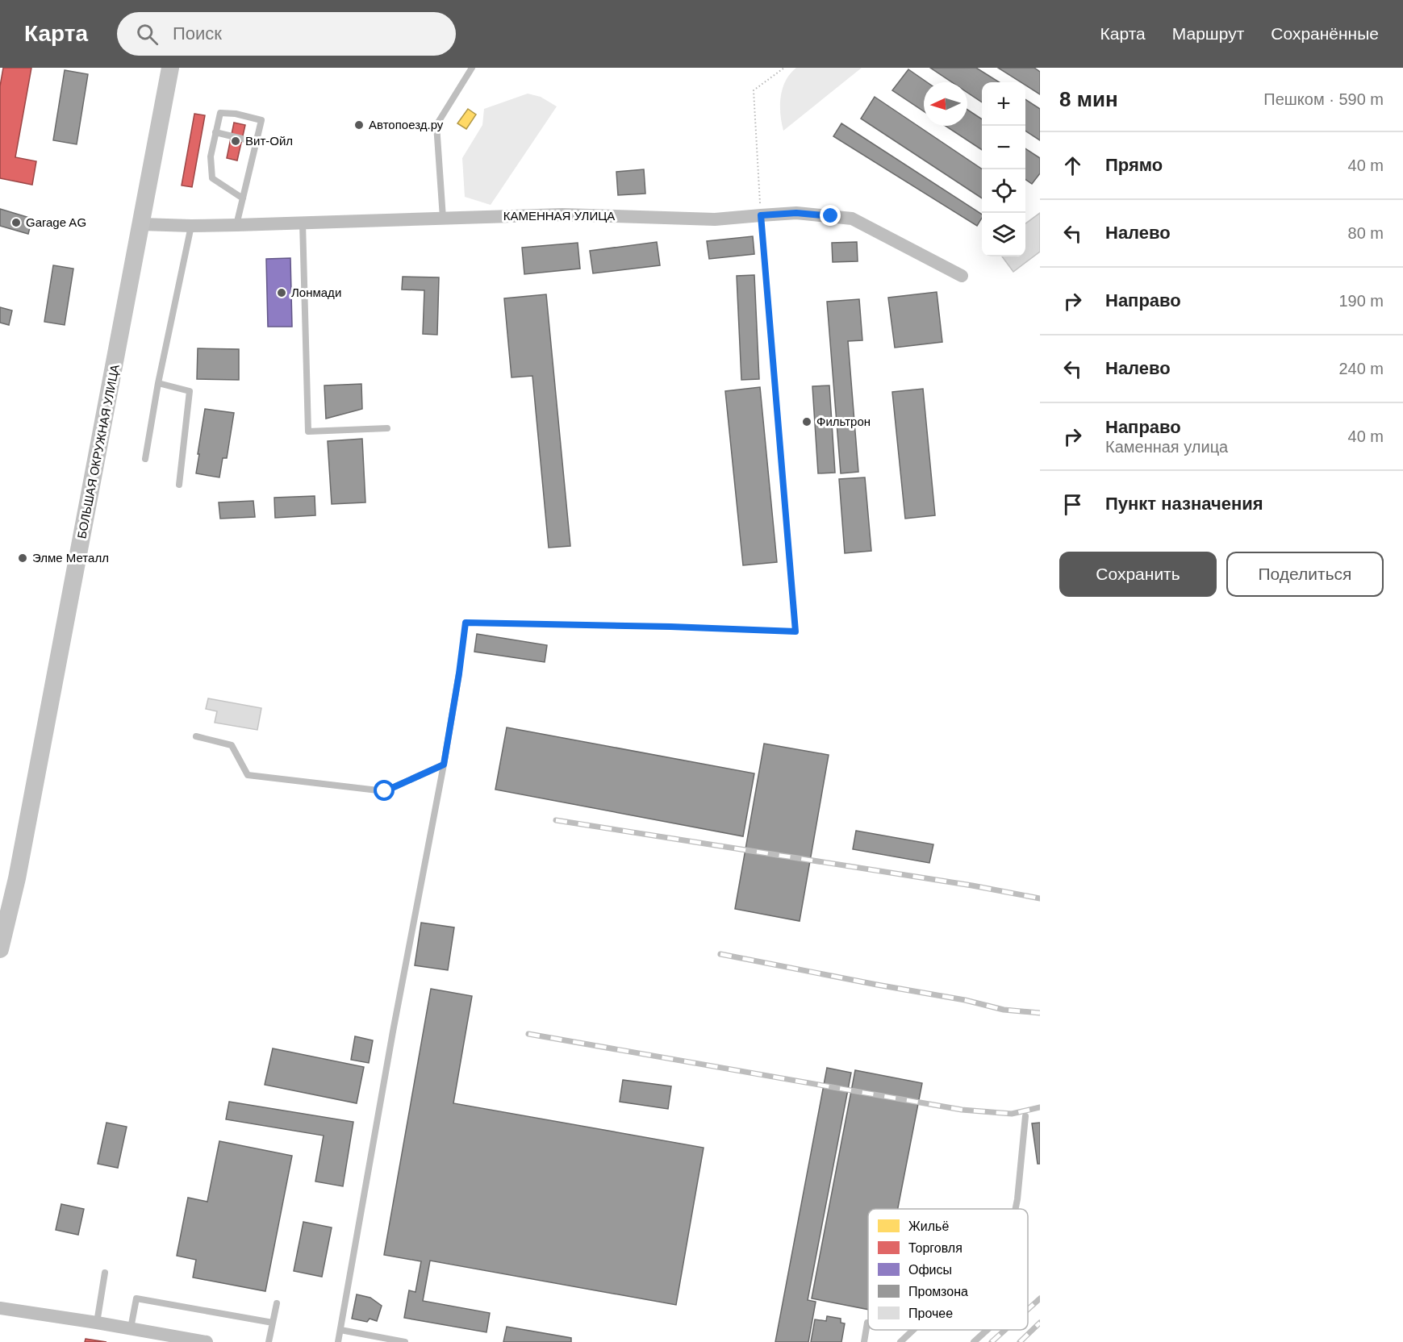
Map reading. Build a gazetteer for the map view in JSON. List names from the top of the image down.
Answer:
{
  "streets": {
    "main road": ["БОЛЬШАЯ ОКРУЖНАЯ УЛИЦА"],
    "street": ["КАМЕННАЯ УЛИЦА"]
  },
  "crossings": [
    ["КАМЕННАЯ УЛИЦА", "БОЛЬШАЯ ОКРУЖНАЯ УЛИЦА"]
  ],
  "places": [
    "Автопоезд.ру",
    "Вит-Ойл",
    "Garage AG",
    "Лонмади",
    "Фильтрон",
    "Элме Металл"
  ],
  "legend": [
    "Жильё",
    "Торговля",
    "Офисы",
    "Промзона",
    "Прочее"
  ],
  "north": "left",
  "page": {
    "header": "Карта",
    "search": "Поиск",
    "nav": ["Карта", "Маршрут", "Сохранённые"],
    "heading": ["8 мин", "Пешком · 590 m"],
    "map_buttons": ["+", "−"],
    "list": [
      ["Прямо", "40 m"],
      ["Налево", "80 m"],
      ["Направо", "190 m"],
      ["Налево", "240 m"],
      ["Направо", "Каменная улица", "40 m"],
      "Пункт назначения"
    ],
    "buttons": ["Сохранить", "Поделиться"]
  }
}
